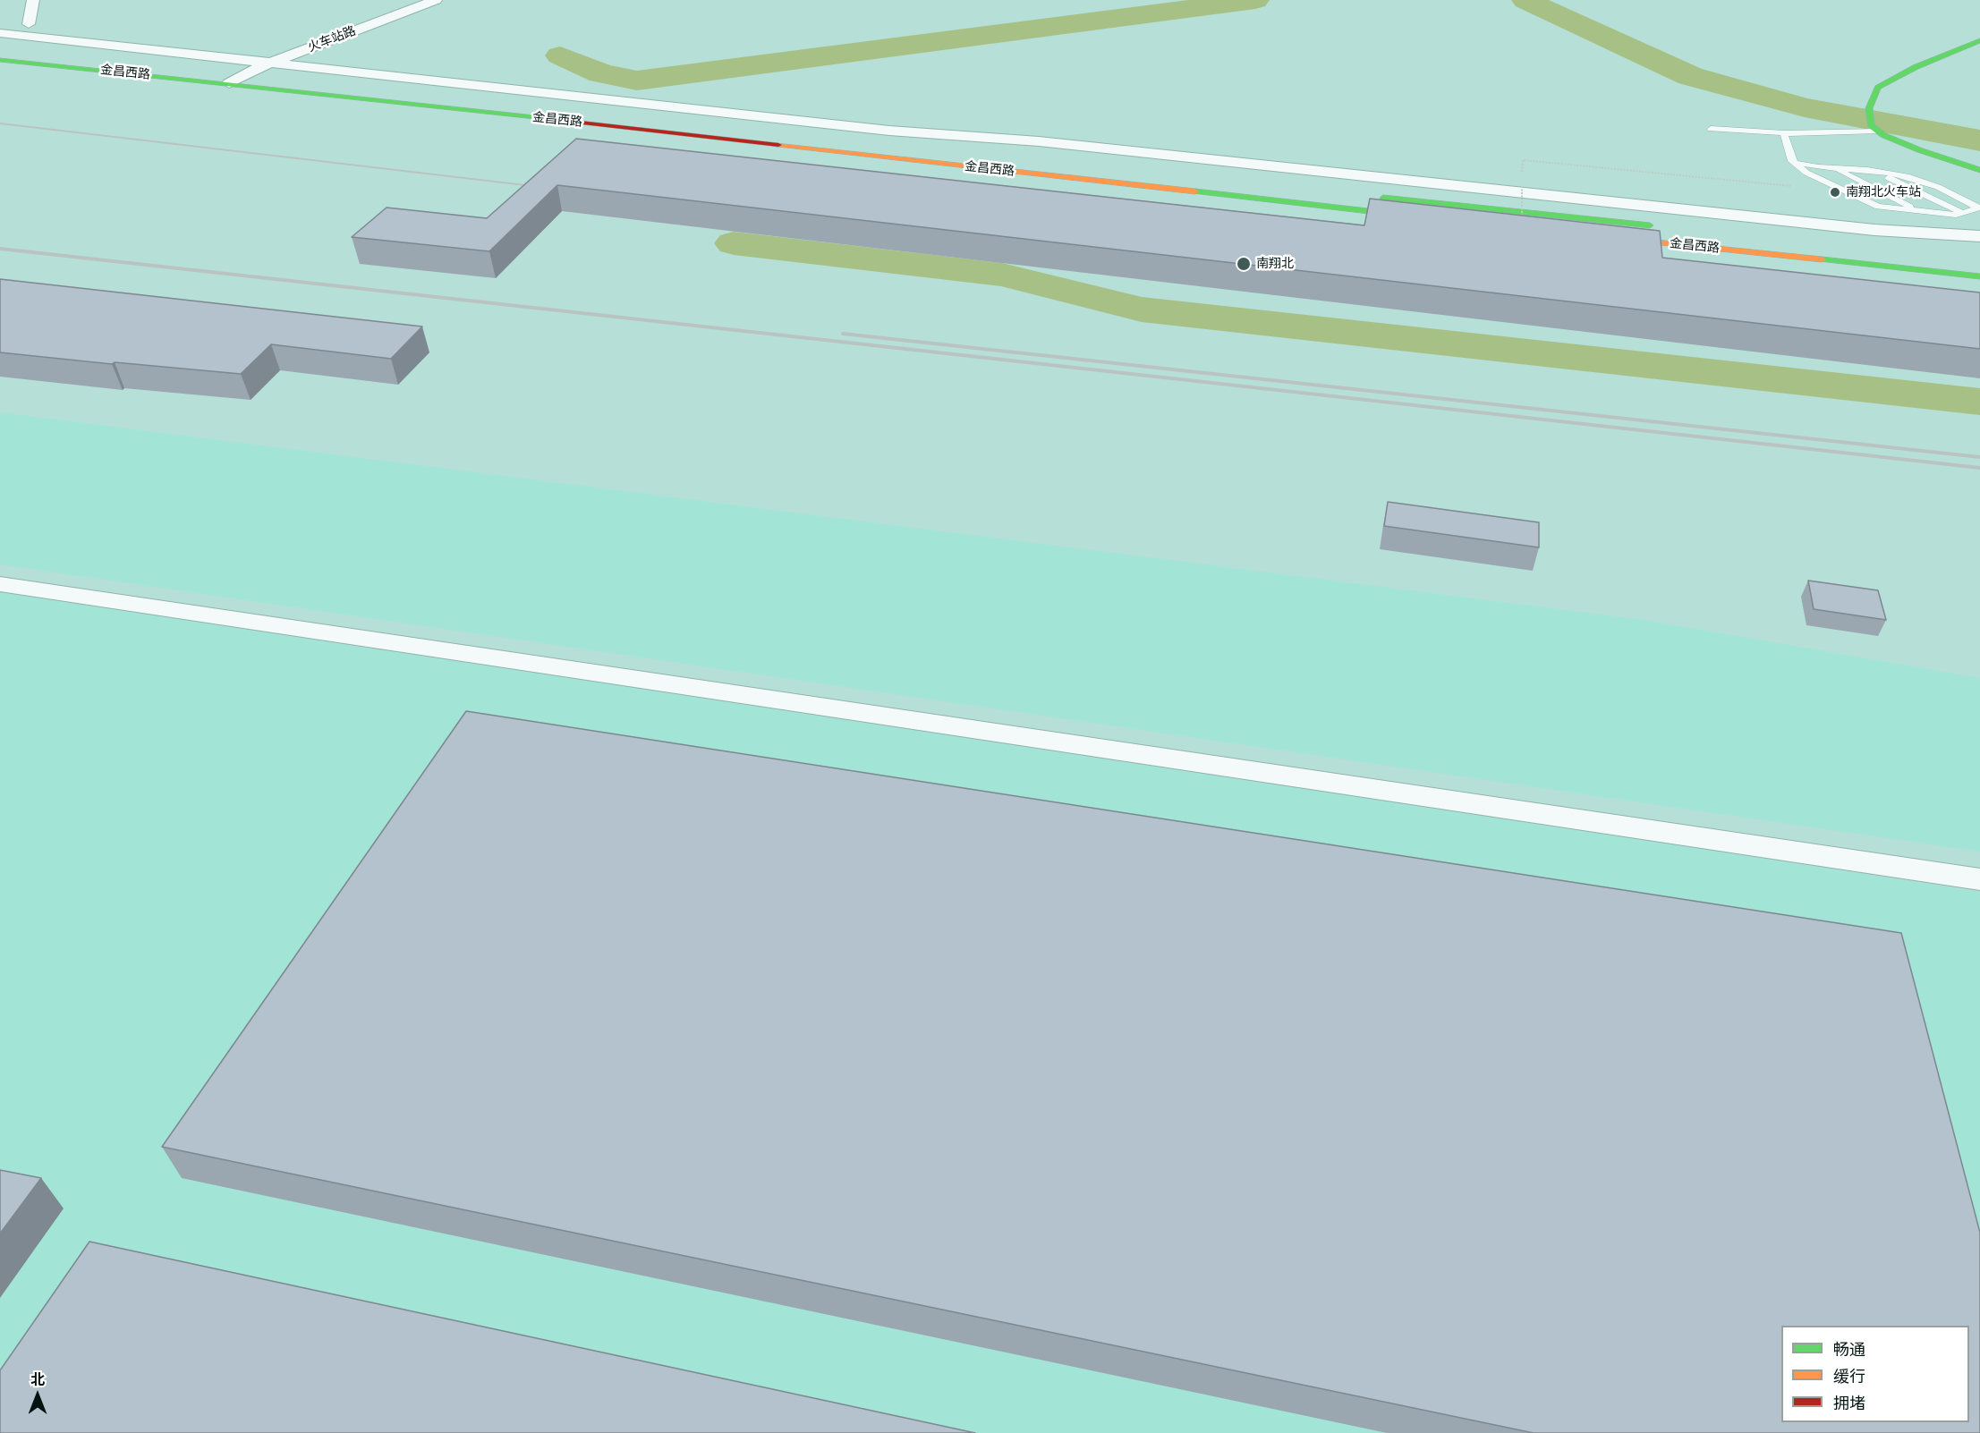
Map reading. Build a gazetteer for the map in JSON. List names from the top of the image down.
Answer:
{
  "streets": {
    "main road": ["金昌西路"],
    "street": ["火车站路"]
  },
  "crossings": [
    ["火车站路", "金昌西路"]
  ],
  "places": ["南翔北火车站", "南翔北"],
  "legend": ["畅通", "缓行", "拥堵"],
  "north": "top"
}
